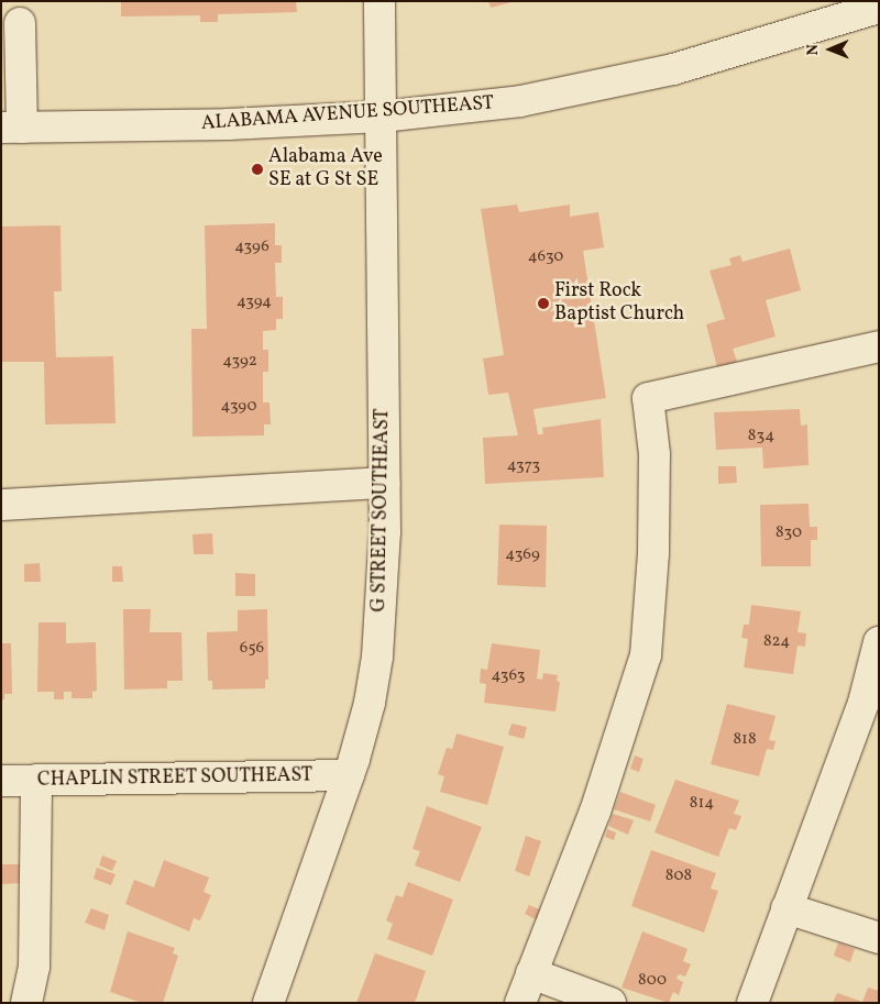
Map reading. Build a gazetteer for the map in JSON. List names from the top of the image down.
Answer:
{
  "streets": {
    "street": ["ALABAMA AVENUE SOUTHEAST", "G STREET SOUTHEAST", "CHAPLIN STREET SOUTHEAST"]
  },
  "crossings": [
    ["ALABAMA AVENUE SOUTHEAST", "G STREET SOUTHEAST"],
    ["G STREET SOUTHEAST", "CHAPLIN STREET SOUTHEAST"]
  ],
  "places": ["Alabama Ave SE at G St SE", "First Rock Baptist Church"],
  "house_numbers": [
    "4396",
    "4630",
    "4394",
    "4392",
    "4390",
    "834",
    "4373",
    "830",
    "4369",
    "824",
    "656",
    "4363",
    "818",
    "814",
    "808",
    "800"
  ],
  "north": "left"
}
